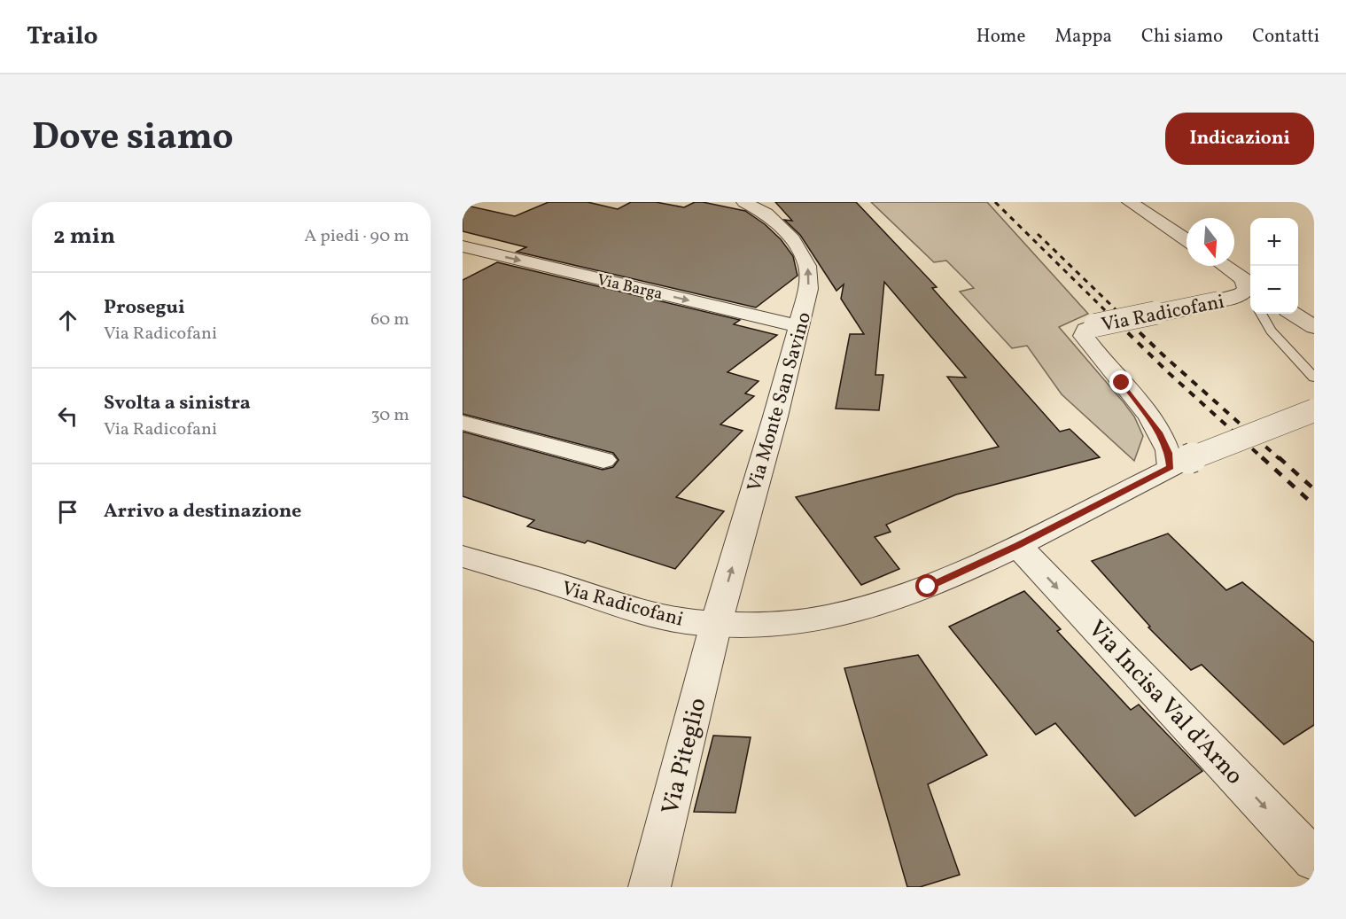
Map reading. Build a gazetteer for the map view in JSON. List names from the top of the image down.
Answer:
{
  "streets": {
    "street": [
      "Via Barga",
      "Via Radicofani",
      "Via Monte San Savino",
      "Via Incisa Val d'Arno",
      "Via Piteglio"
    ]
  },
  "crossings": [
    ["Via Barga", "Via Monte San Savino"],
    ["Via Radicofani", "Via Monte San Savino"],
    ["Via Radicofani", "Via Incisa Val d'Arno"],
    ["Via Radicofani", "Via Piteglio"],
    ["Via Monte San Savino", "Via Piteglio"]
  ],
  "one_way": ["Via Monte San Savino", "Via Incisa Val d'Arno"],
  "north": "bottom",
  "page": {
    "header": "Trailo",
    "nav": [
      "Home",
      "Mappa",
      "Chi siamo",
      "Contatti"
    ],
    "title": "Dove siamo",
    "buttons": "Indicazioni",
    "heading": ["2 min", "A piedi · 90 m"],
    "map_buttons": ["+", "−"],
    "list": [
      ["Prosegui", "Via Radicofani", "60 m"],
      ["Svolta a sinistra", "Via Radicofani", "30 m"],
      "Arrivo a destinazione"
    ]
  }
}
